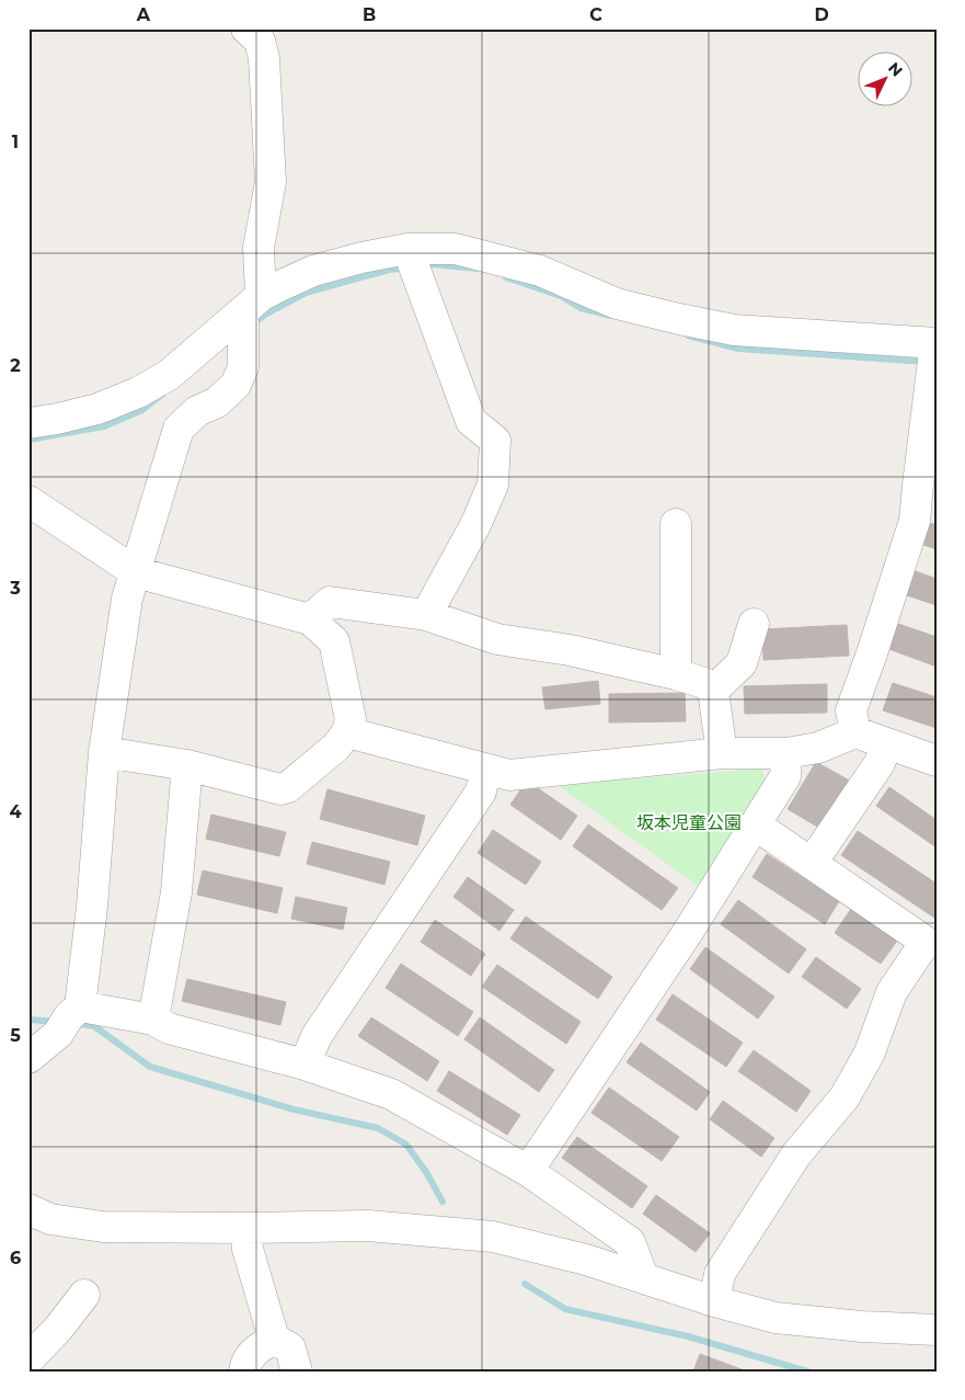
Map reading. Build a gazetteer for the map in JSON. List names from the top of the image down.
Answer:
{
  "parks": ["坂本児童公園"],
  "north": "top right",
  "grid": {
    "columns": [
      "A",
      "B",
      "C",
      "D"
    ],
    "rows": [
      "1",
      "2",
      "3",
      "4",
      "5",
      "6"
    ]
  }
}
